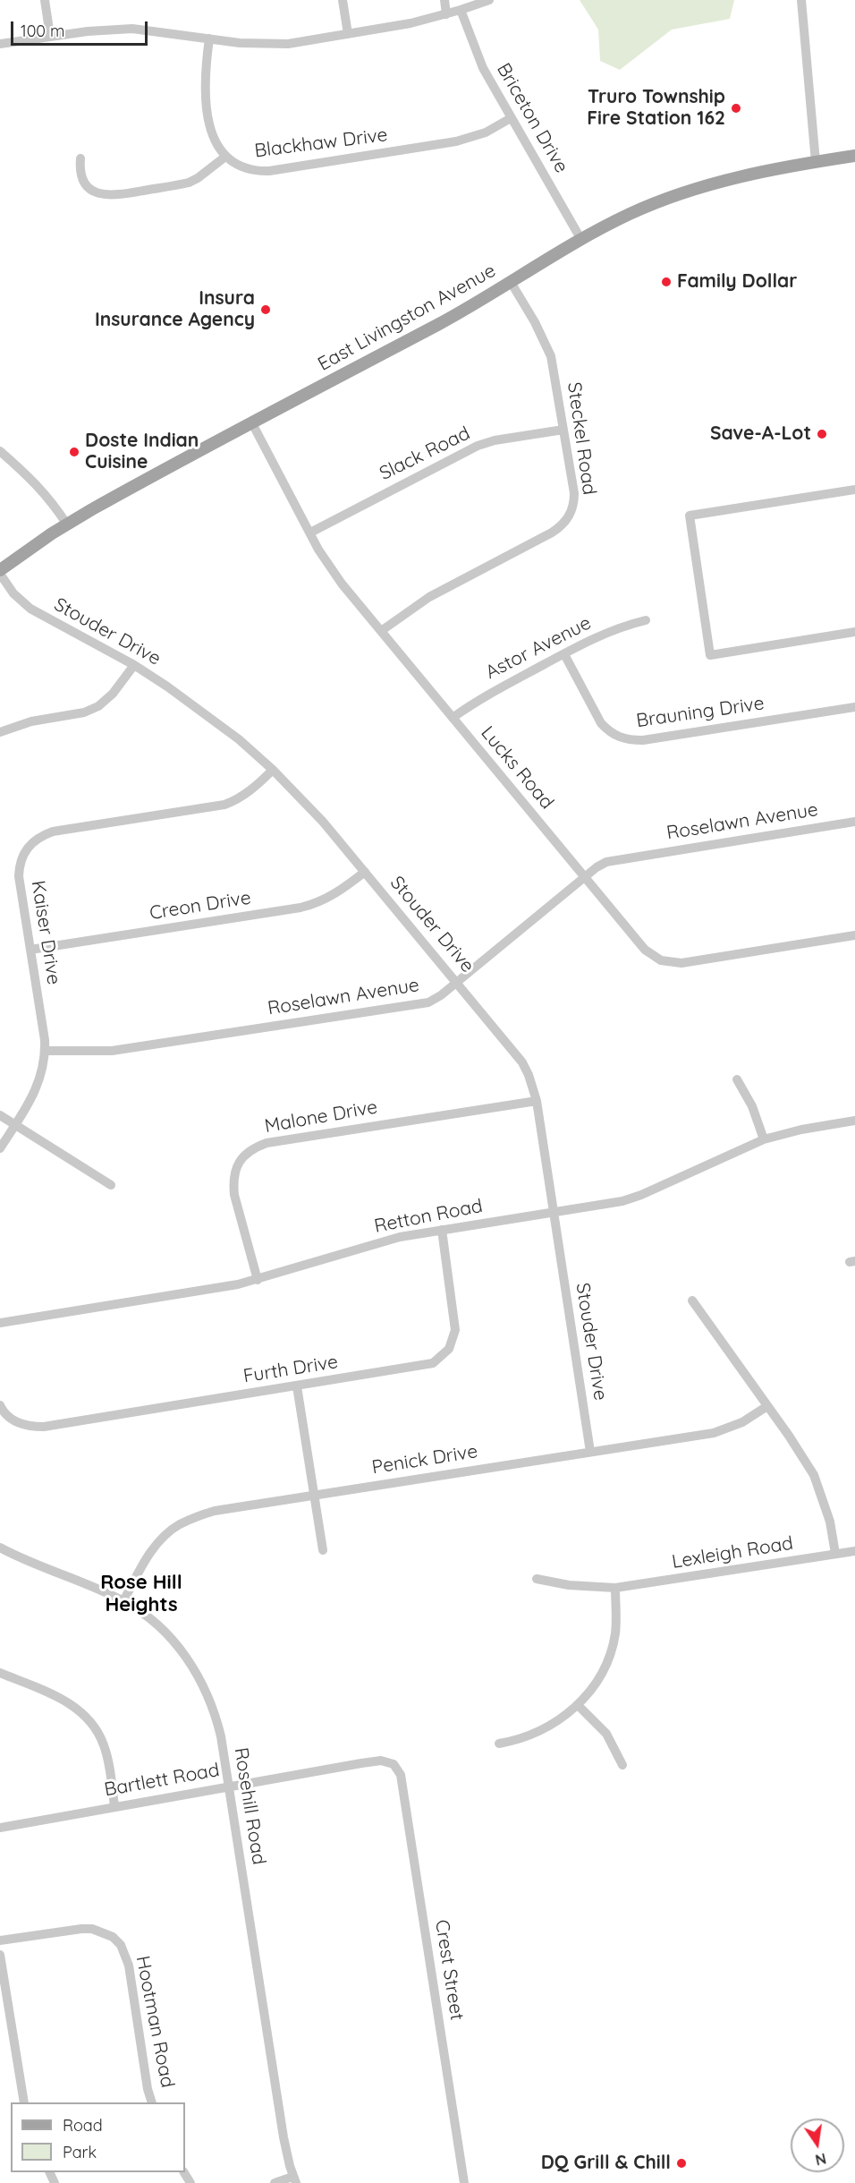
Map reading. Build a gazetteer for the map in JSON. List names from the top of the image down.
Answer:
{
  "streets": {
    "main road": ["East Livingston Avenue"],
    "street": [
      "Briceton Drive",
      "Blackhaw Drive",
      "Steckel Road",
      "Slack Road",
      "Stouder Drive",
      "Astor Avenue",
      "Brauning Drive",
      "Lucks Road",
      "Roselawn Avenue",
      "Creon Drive",
      "Kaiser Drive",
      "Malone Drive",
      "Retton Road",
      "Furth Drive",
      "Penick Drive",
      "Lexleigh Road",
      "Bartlett Road",
      "Rosehill Road",
      "Crest Street",
      "Hootman Road"
    ]
  },
  "crossings": [
    ["Briceton Drive", "Blackhaw Drive"],
    ["Briceton Drive", "East Livingston Avenue"],
    ["East Livingston Avenue", "Steckel Road"],
    ["East Livingston Avenue", "Stouder Drive"],
    ["East Livingston Avenue", "Lucks Road"],
    ["Steckel Road", "Slack Road"],
    ["Steckel Road", "Lucks Road"],
    ["Slack Road", "Lucks Road"],
    ["Stouder Drive", "Roselawn Avenue"],
    ["Stouder Drive", "Creon Drive"],
    ["Stouder Drive", "Kaiser Drive"],
    ["Stouder Drive", "Malone Drive"],
    ["Stouder Drive", "Retton Road"],
    ["Stouder Drive", "Penick Drive"],
    ["Astor Avenue", "Brauning Drive"],
    ["Astor Avenue", "Lucks Road"],
    ["Lucks Road", "Roselawn Avenue"],
    ["Roselawn Avenue", "Kaiser Drive"],
    ["Creon Drive", "Kaiser Drive"],
    ["Malone Drive", "Retton Road"],
    ["Retton Road", "Furth Drive"],
    ["Penick Drive", "Rosehill Road"],
    ["Bartlett Road", "Rosehill Road"],
    ["Bartlett Road", "Crest Street"]
  ],
  "districts": ["Rose Hill Heights"],
  "places": [
    "Truro Township Fire Station 162",
    "Family Dollar",
    "Insura Insurance Agency",
    "Save-A-Lot",
    "Doste Indian Cuisine",
    "DQ Grill & Chill"
  ],
  "legend": ["Road", "Park"],
  "scale_bar": "100 m",
  "north": "bottom"
}
